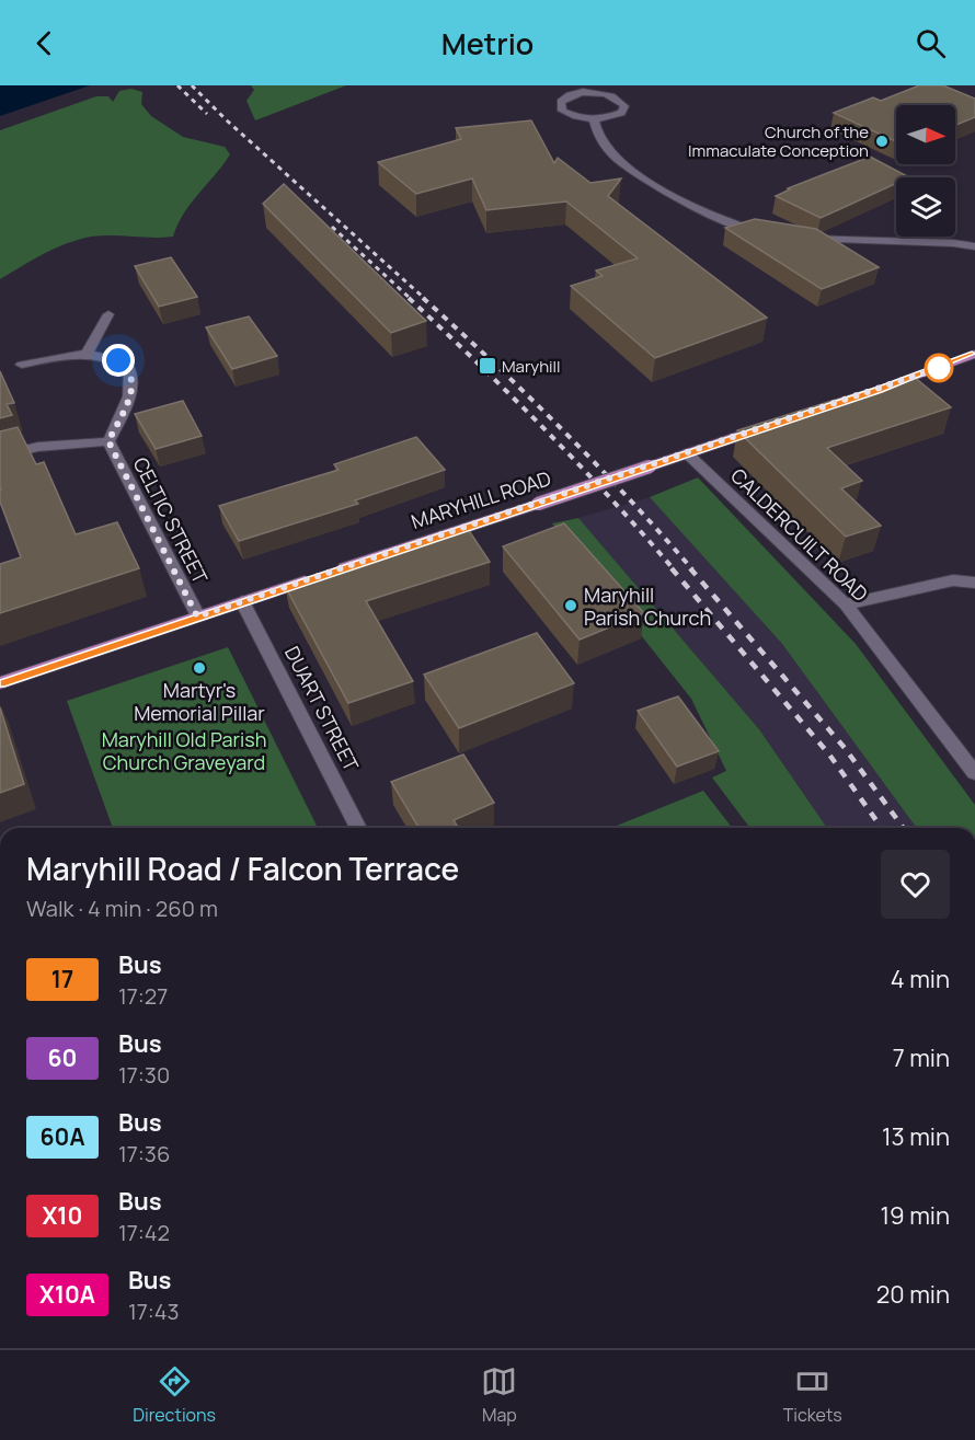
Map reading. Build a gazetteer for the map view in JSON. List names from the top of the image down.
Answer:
{
  "streets": {
    "main road": ["MARYHILL ROAD"],
    "street": ["CELTIC STREET", "CALDERCUILT ROAD", "DUART STREET"]
  },
  "crossings": [
    ["MARYHILL ROAD", "CELTIC STREET"],
    ["MARYHILL ROAD", "CALDERCUILT ROAD"],
    ["MARYHILL ROAD", "DUART STREET"]
  ],
  "parks": ["Maryhill Old Parish Church Graveyard"],
  "places": {
    "other": ["Church of the Immaculate Conception", "Maryhill Parish Church", "Martyr's Memorial Pillar"],
    "transit": ["Maryhill"]
  },
  "lines": ["bus line 17"],
  "north": "right",
  "page": {
    "header": "Metrio",
    "heading": ["Maryhill Road / Falcon Terrace", "Walk · 4 min · 260 m"],
    "list": [
      {
        "mark": "17",
        "name": "Bus",
        "note": "17:27",
        "value": "4 min"
      },
      {
        "mark": "60",
        "name": "Bus",
        "note": "17:30",
        "value": "7 min"
      },
      {
        "mark": "60A",
        "name": "Bus",
        "note": "17:36",
        "value": "13 min"
      },
      {
        "mark": "X10",
        "name": "Bus",
        "note": "17:42",
        "value": "19 min"
      },
      {
        "mark": "X10A",
        "name": "Bus",
        "note": "17:43",
        "value": "20 min"
      }
    ],
    "tabs": ["Directions", "Map", "Tickets"]
  }
}
